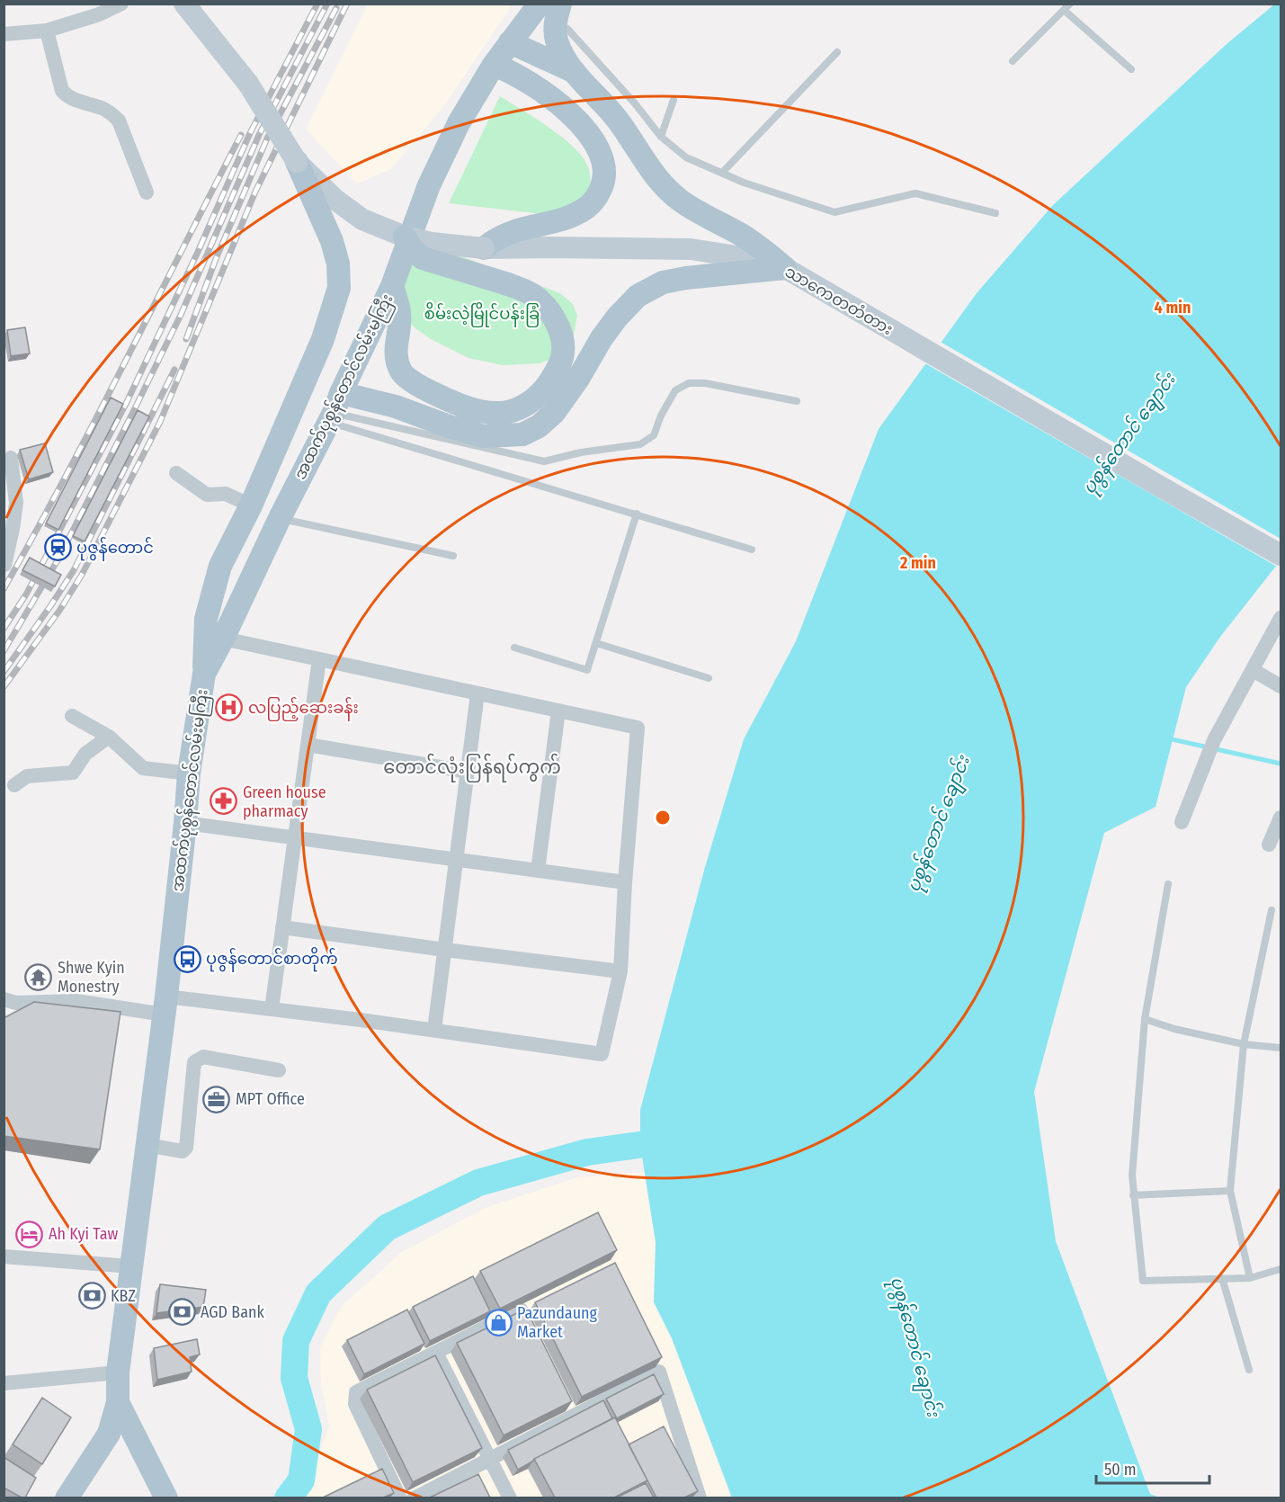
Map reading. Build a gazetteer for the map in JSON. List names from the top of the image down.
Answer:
{
  "streets": {
    "main road": ["သာကေတတံတား", "အထက်ပုစွန်တောင်လမ်းမကြီး"]
  },
  "districts": ["တောင်လုံးပြန်ရပ်ကွက်"],
  "water": ["ပုစွန်တောင် ချောင်း"],
  "parks": ["စိမ်းလဲ့မြိုင်ပန်းခြံ"],
  "places": {
    "station": ["ပုဇွန်တောင်"],
    "hospital": ["လပြည့်ဆေးခန်း"],
    "pharmacy": ["Green house pharmacy"],
    "bus stop": ["ပုဇွန်တောင်စာတိုက်"],
    "temple": ["Shwe Kyin Monestry"],
    "office": ["MPT Office"],
    "hotel": ["Ah Kyi Taw"],
    "bank": ["KBZ", "AGD Bank"],
    "shop": ["Pazundaung Market"]
  },
  "scale_bar": "50 m",
  "rings": ["4 min", "2 min"]
}
